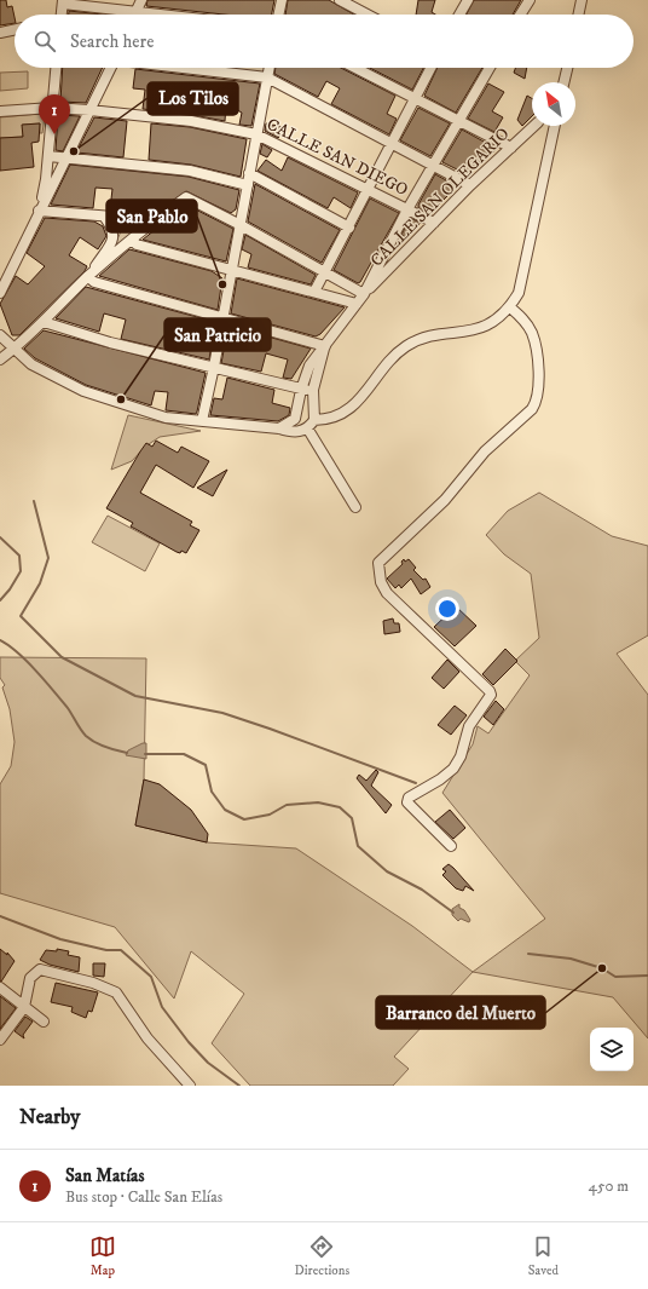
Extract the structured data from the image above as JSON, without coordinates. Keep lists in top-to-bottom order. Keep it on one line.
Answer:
{"streets":{"street":["CALLE SAN DIEGO","CALLE SAN OLEGARIO"]},"crossings":[["CALLE SAN DIEGO","CALLE SAN OLEGARIO"]],"places":["Los Tilos","San Pablo","San Patricio","Barranco del Muerto"],"north":"top left","page":{"search":"Search here","pins":"1","heading":"Nearby","list":[{"mark":"1","name":"San Matías","note":"Bus stop · Calle San Elías","value":"450 m"}],"nav":["Map","Directions","Saved"]}}
